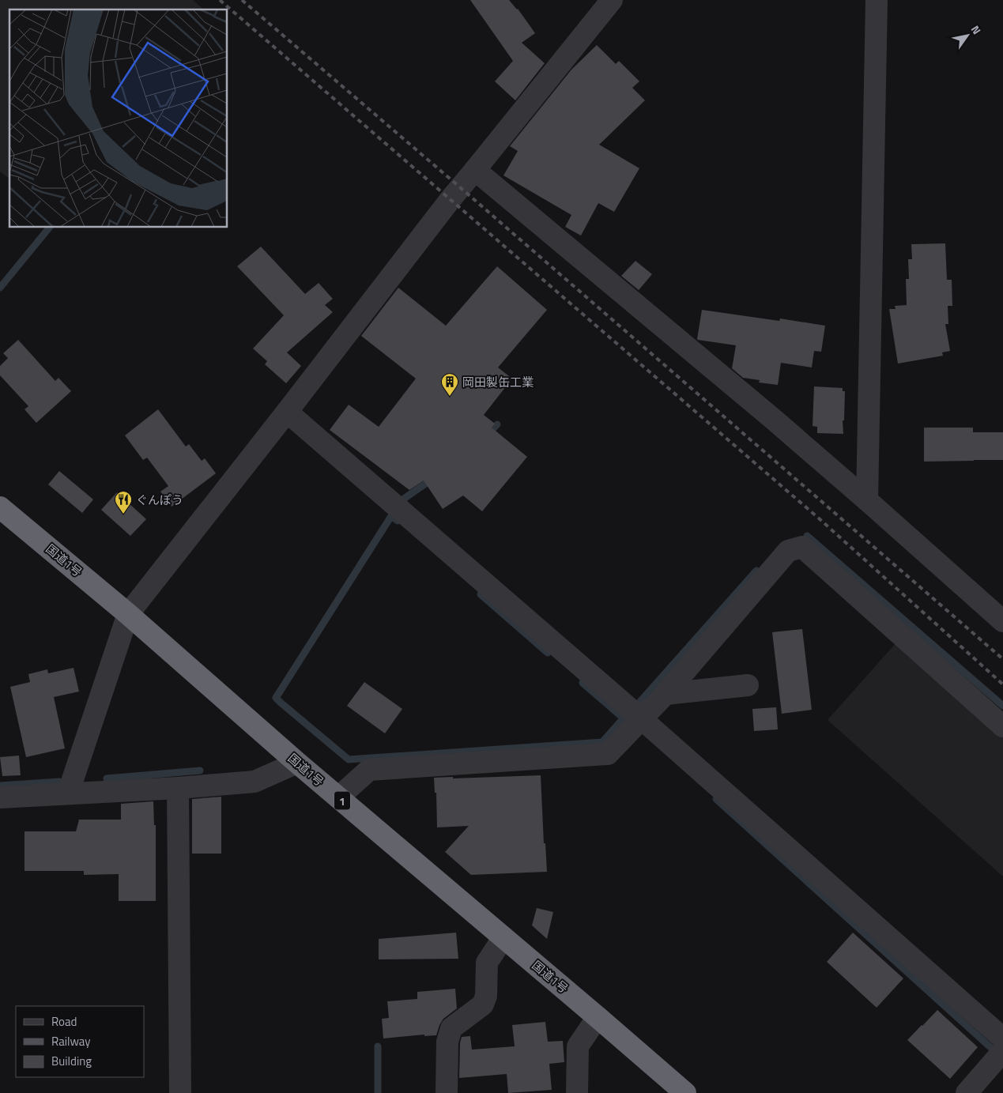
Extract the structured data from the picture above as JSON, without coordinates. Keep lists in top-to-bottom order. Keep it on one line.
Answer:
{"streets":{"highway":["国道1号","1"]},"places":{"building":["岡田製缶工業"],"restaurant":["ぐんぽう"]},"legend":["Road","Railway","Building"],"north":"top right"}
